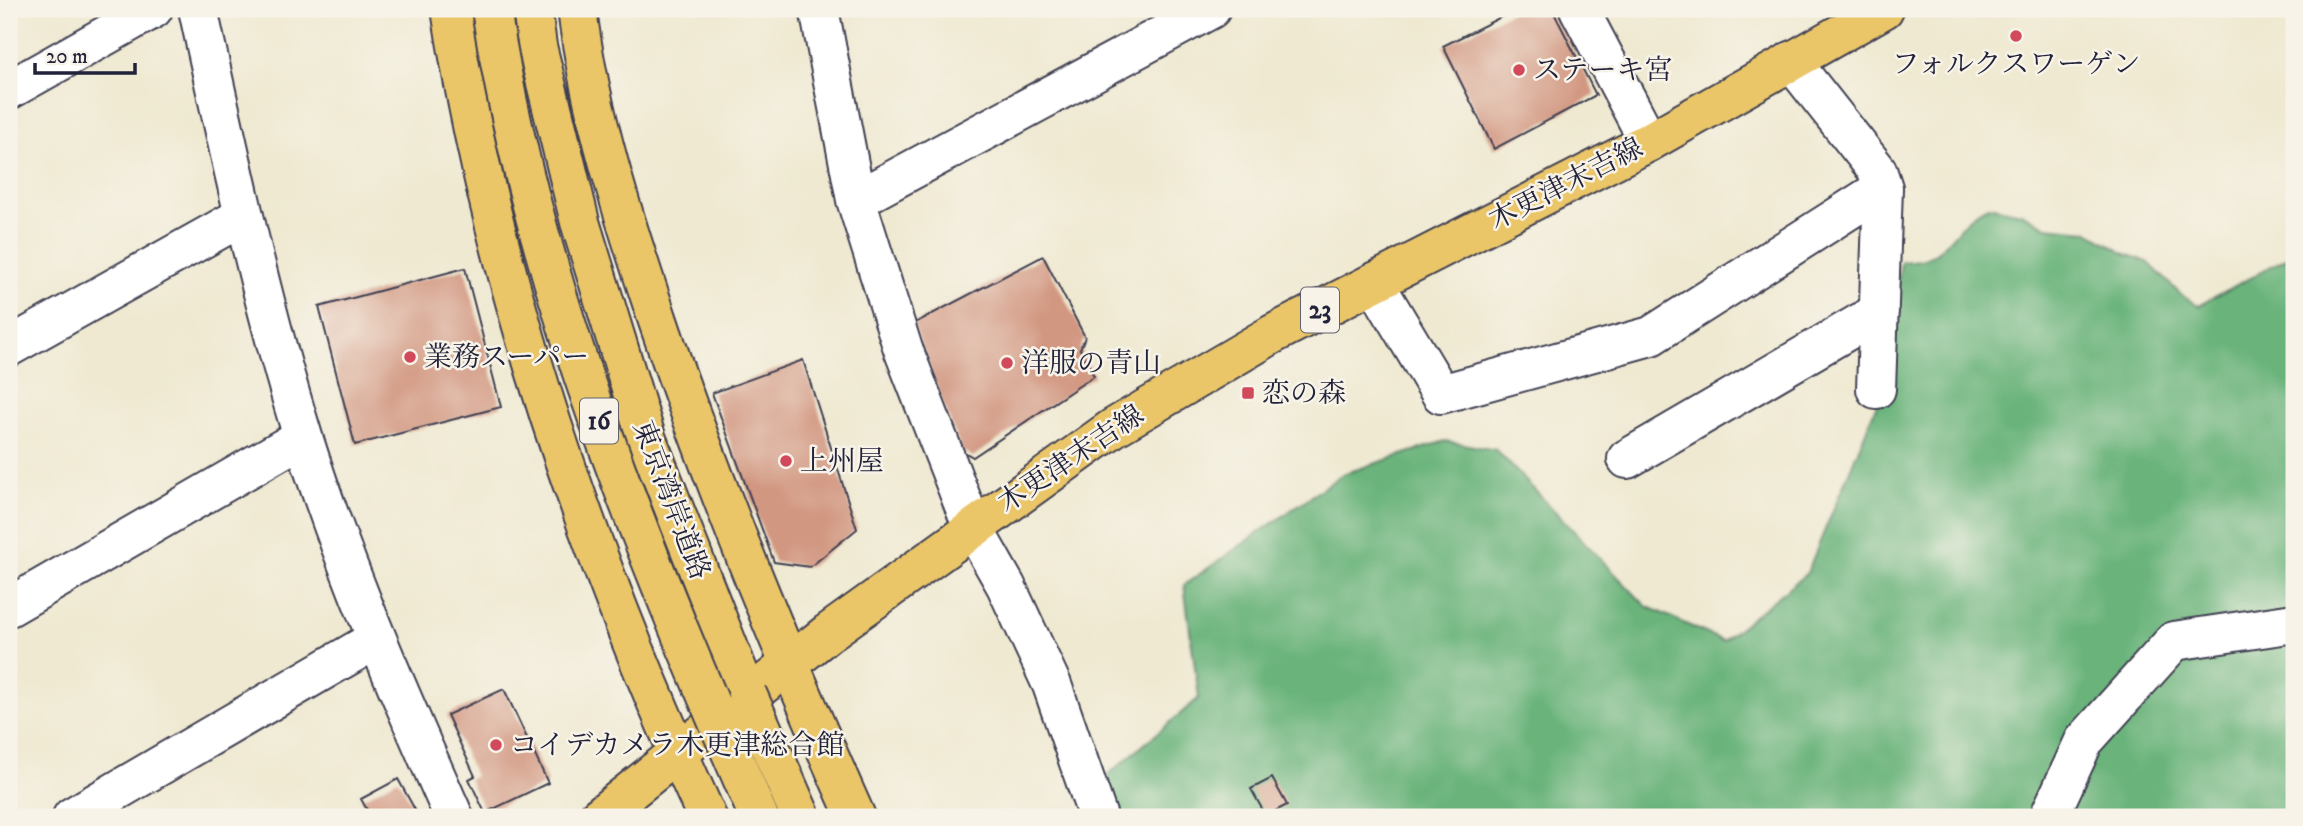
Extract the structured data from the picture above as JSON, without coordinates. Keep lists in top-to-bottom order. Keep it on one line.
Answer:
{"streets":{"main road":["木更津末吉線","23","16","東京湾岸道路"]},"crossings":[["木更津末吉線","16"]],"places":{"other":["フォルクスワーゲン","ステーキ宮","業務スーパー","洋服の青山","上州屋","コイデカメラ木更津総合館"],"transit":["恋の森"]},"scale_bar":"20 m"}
